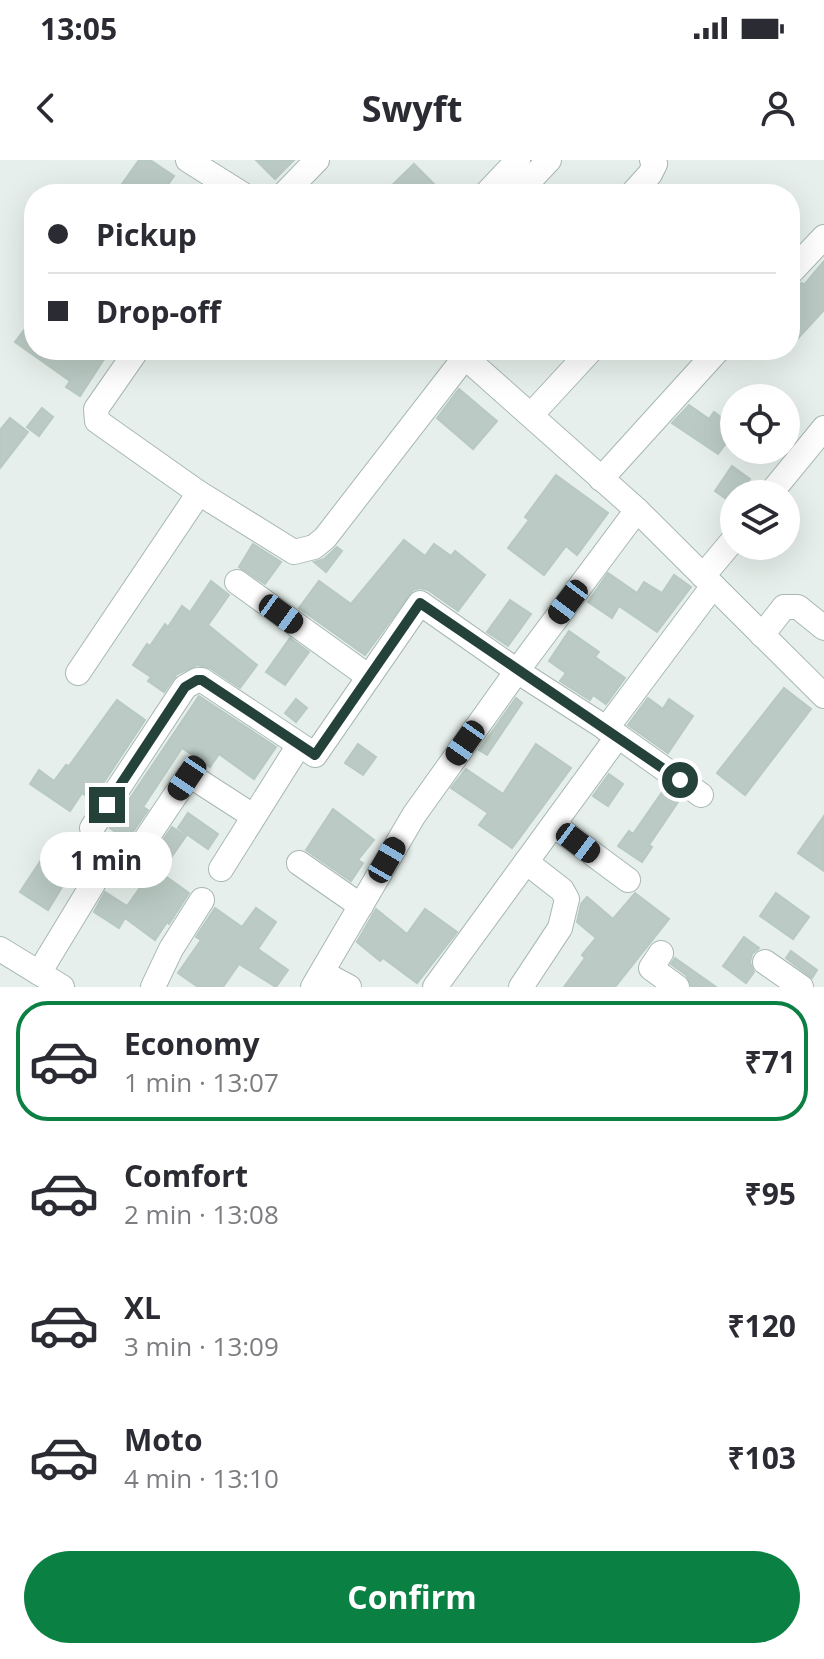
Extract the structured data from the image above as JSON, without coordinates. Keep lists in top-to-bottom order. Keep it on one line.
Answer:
{"page":{"status":"13:05","header":"Swyft","banner":["Pickup","Drop-off"],"bubble":"1 min","list":[{"name":"Economy","note":"1 min · 13:07","value":"₹71"},{"name":"Comfort","note":"2 min · 13:08","value":"₹95"},{"name":"XL","note":"3 min · 13:09","value":"₹120"},{"name":"Moto","note":"4 min · 13:10","value":"₹103"}],"buttons":"Confirm"}}
